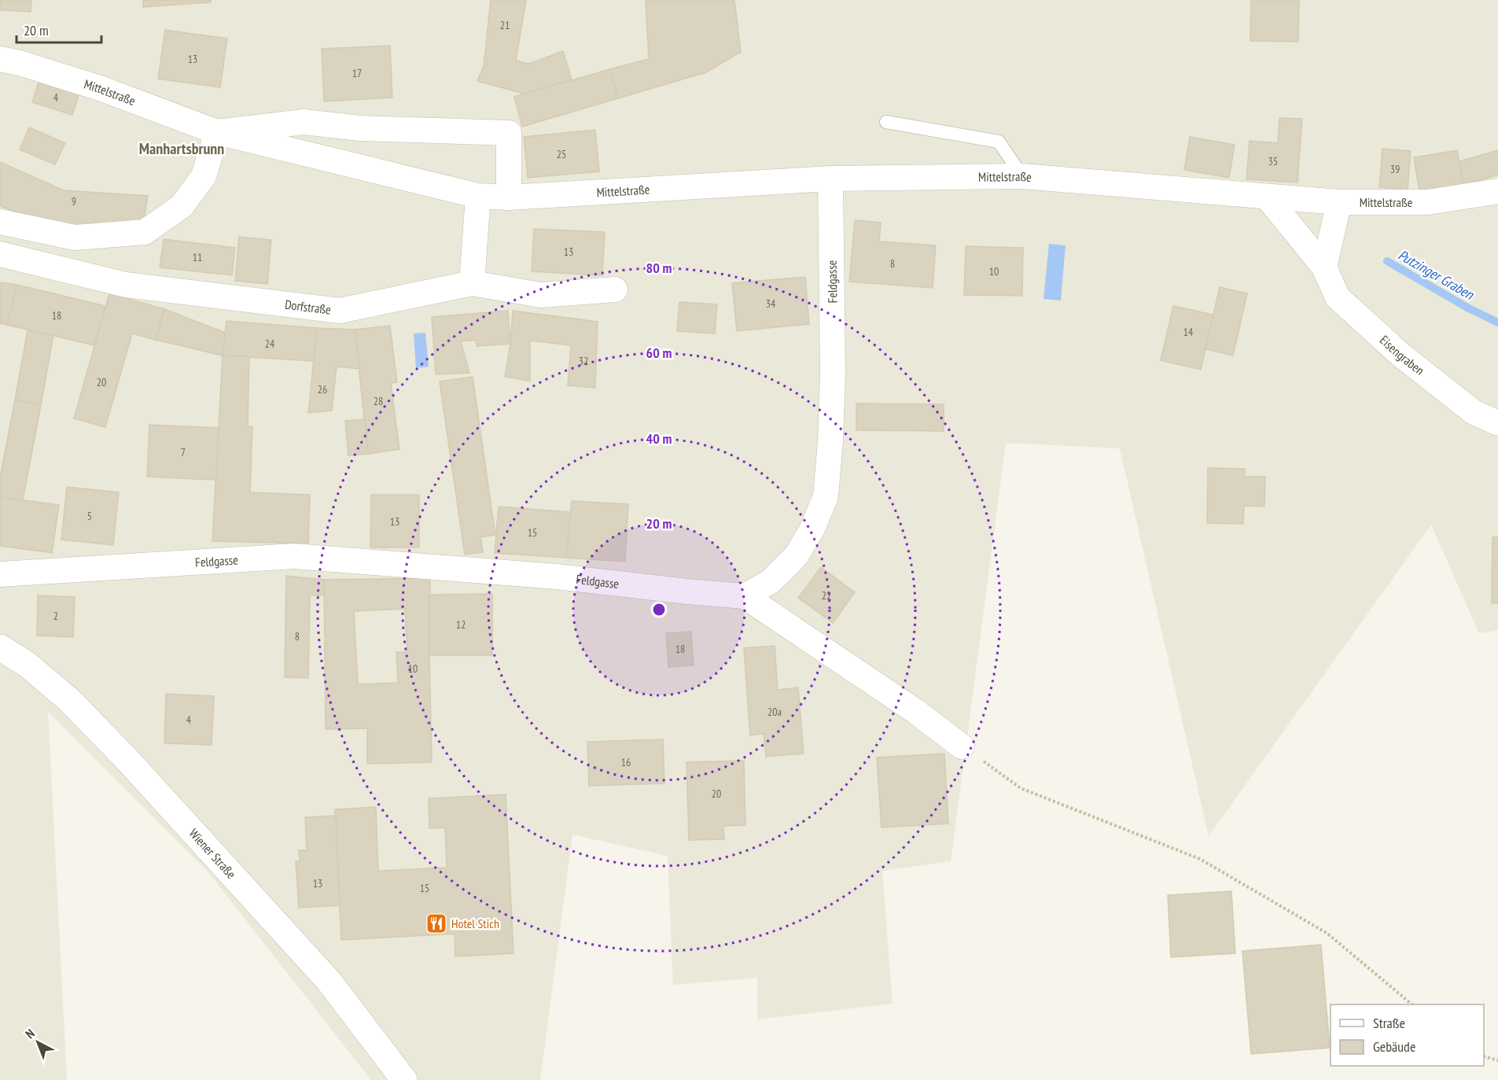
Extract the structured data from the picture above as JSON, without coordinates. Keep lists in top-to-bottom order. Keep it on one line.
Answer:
{"streets":{"street":["Mittelstraße","Feldgasse","Dorfstraße","Eisengraben","Wiener Straße"]},"crossings":[["Mittelstraße","Feldgasse"],["Mittelstraße","Eisengraben"]],"districts":["Manhartsbrunn"],"water":["Putzinger Graben"],"places":{"restaurant":["Hotel Stich"]},"house_numbers":["21","13","17","4","25","35","39","9","13","11","8","10","34","18","14","24","32","20","26","28","7","5","13","15","22","2","12","8","18","10","20a","4","16","20","13","15"],"legend":["Straße","Gebäude"],"scale_bar":"20 m","north":"top left","rings":["80 m","60 m","40 m","20 m"]}
